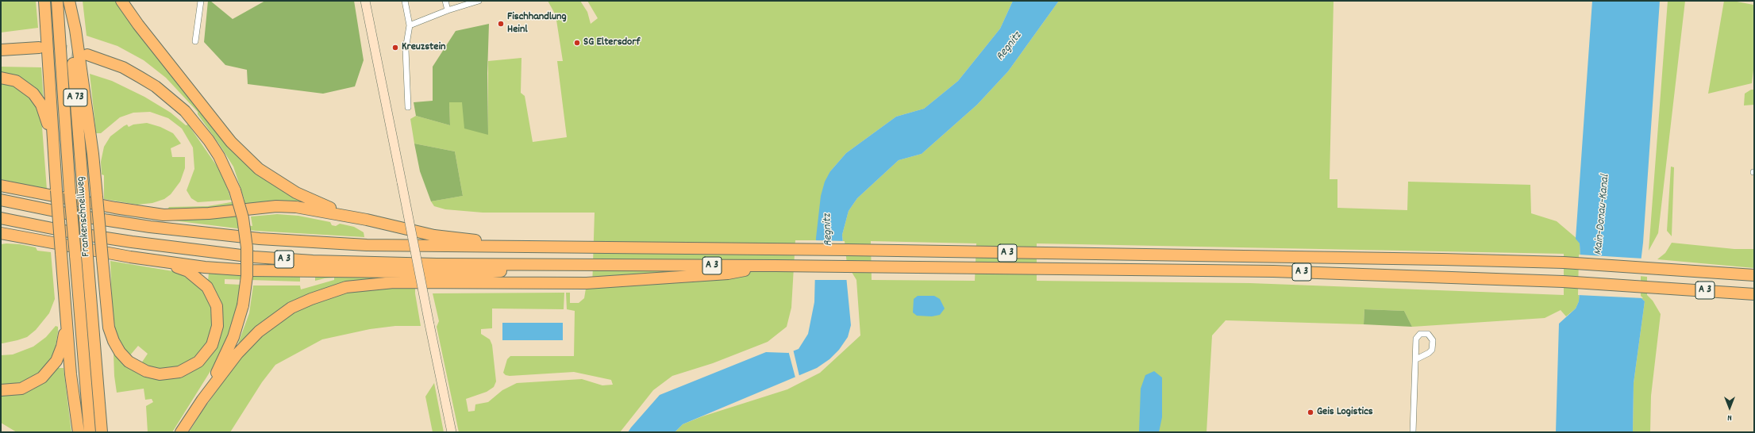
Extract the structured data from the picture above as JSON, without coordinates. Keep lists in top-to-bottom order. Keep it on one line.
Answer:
{"streets":{"highway":["A 73","Frankenschnellweg","A 3"]},"water":["Regnitz","Main-Donau-Kanal"],"places":["Fischhandlung Heinl","SG Eltersdorf","Kreuzstein","Geis Logistics"],"north":"bottom"}
